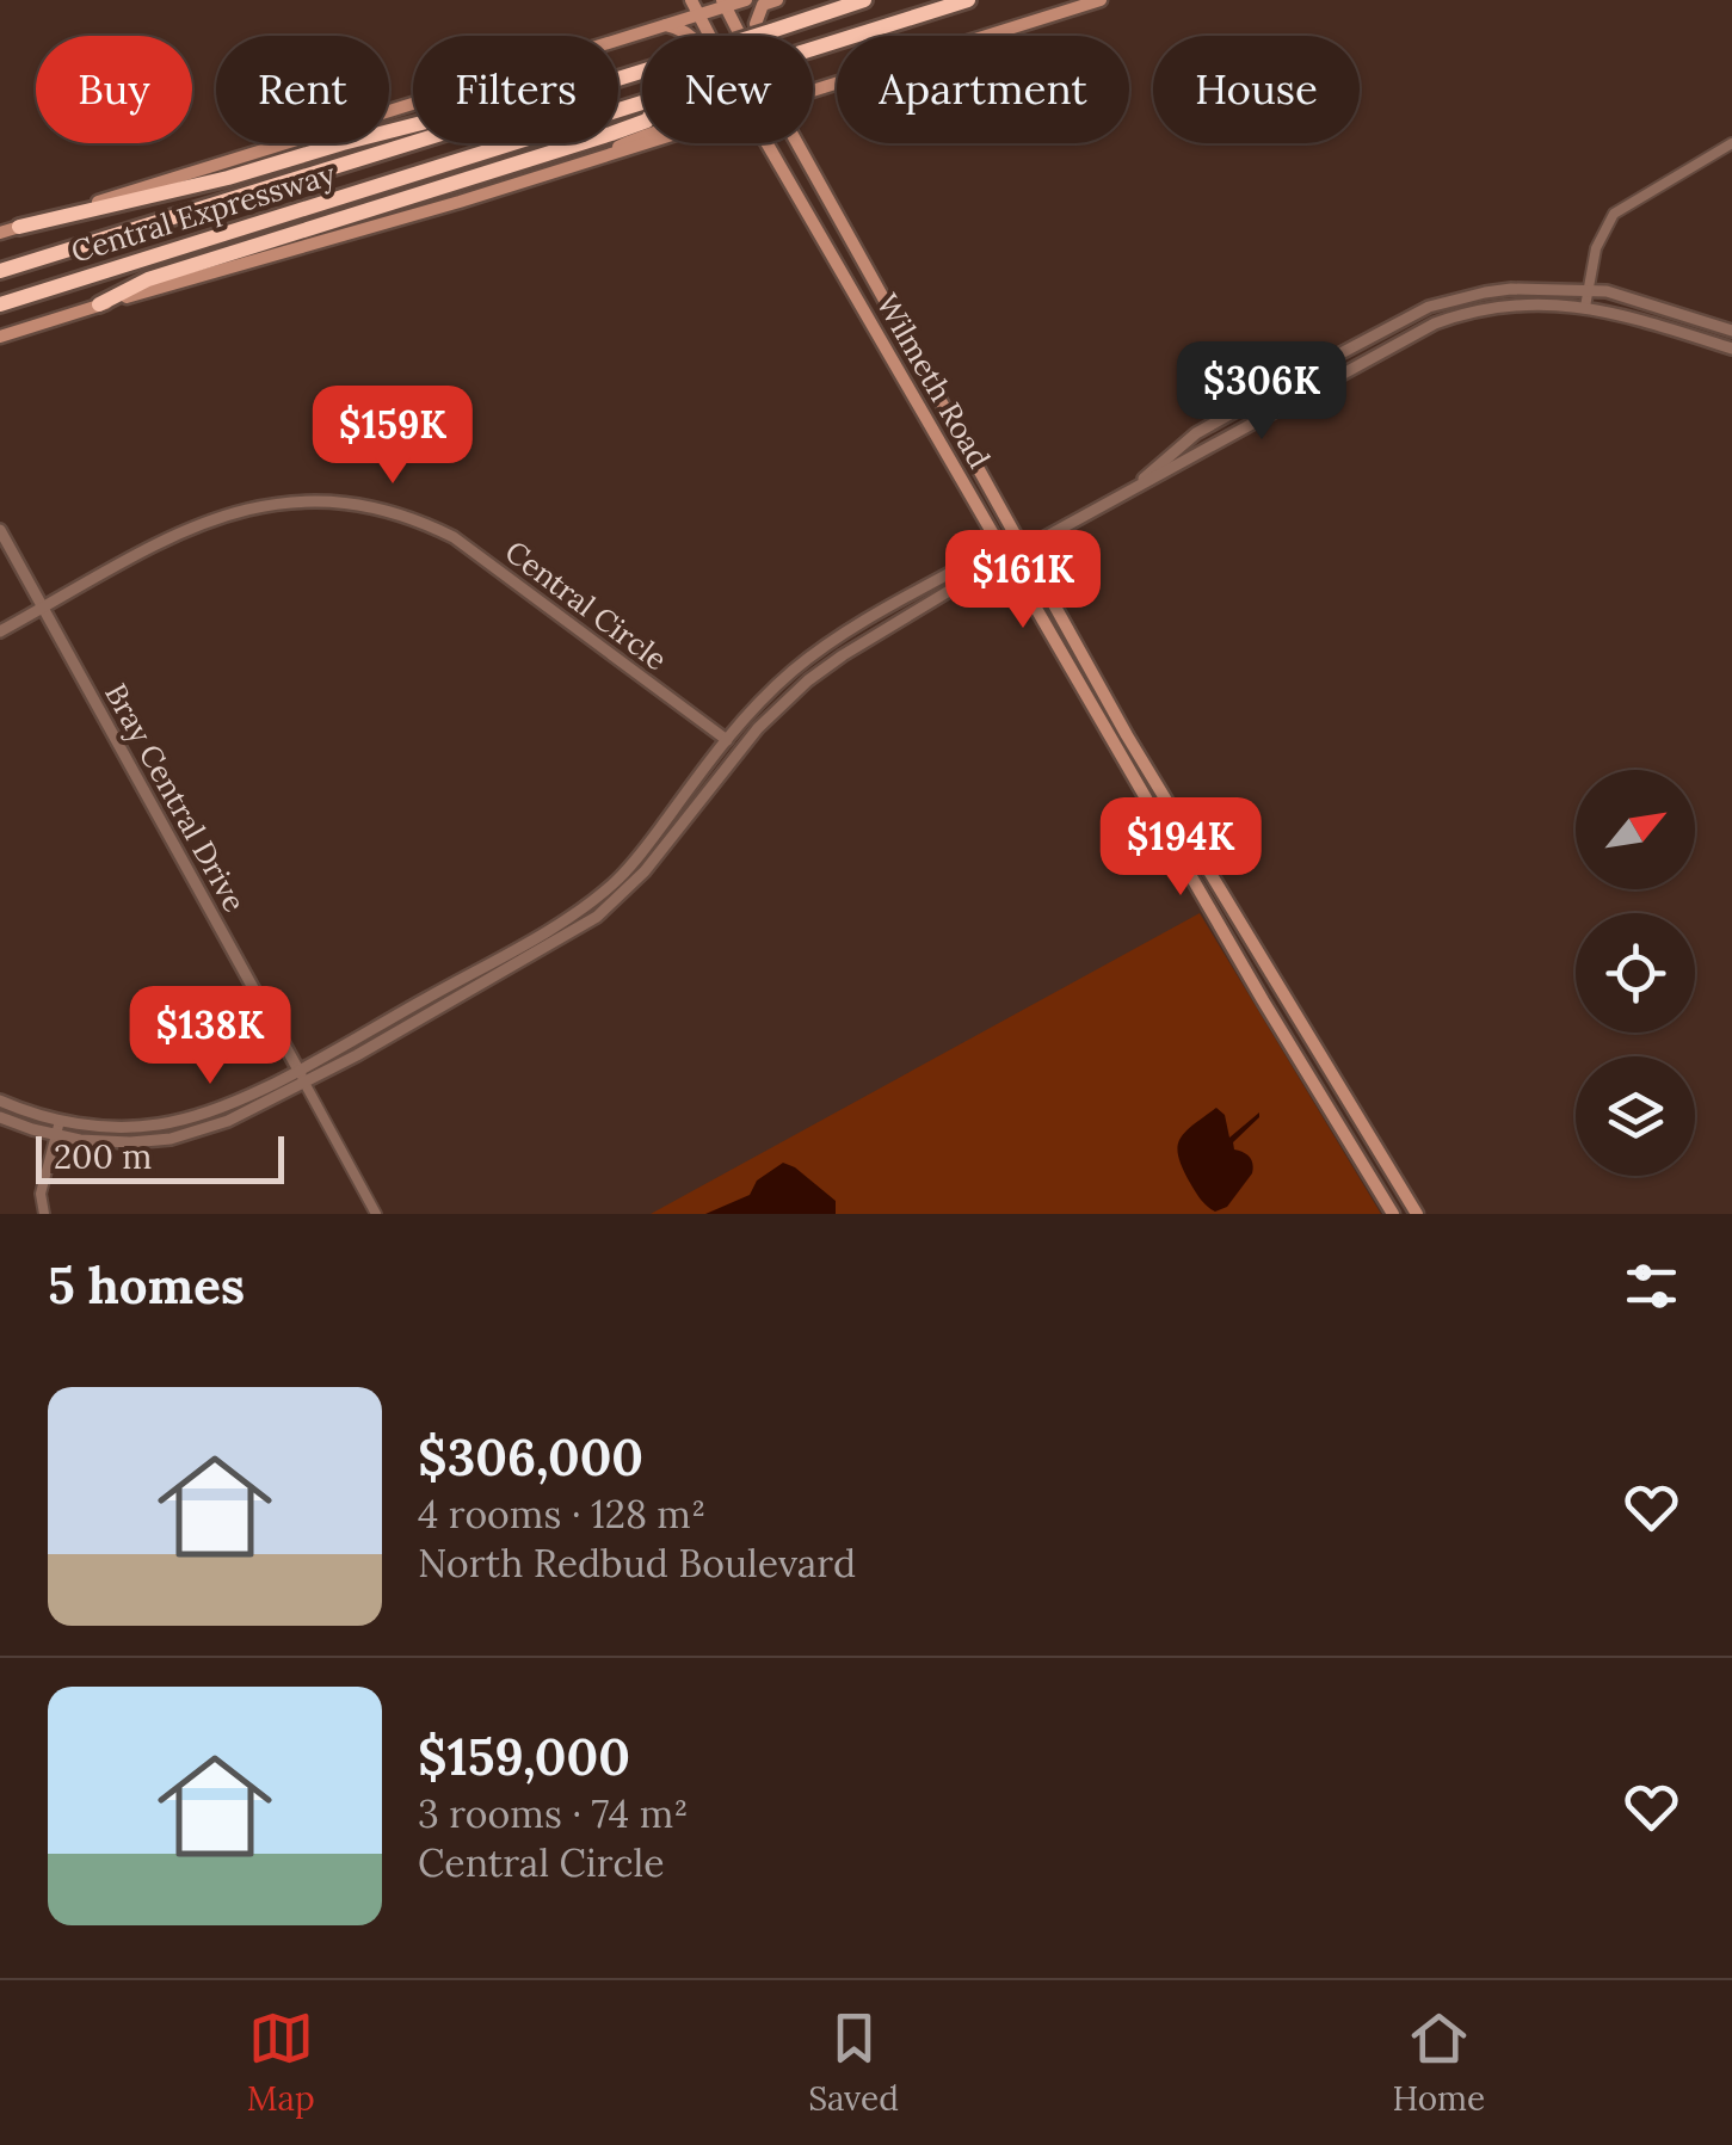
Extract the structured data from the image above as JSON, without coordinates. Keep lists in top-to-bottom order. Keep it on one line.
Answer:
{"streets":{"highway":["Central Expressway"],"main road":["Wilmeth Road"],"street":["Central Circle","Bray Central Drive"]},"crossings":[["Central Circle","Bray Central Drive"]],"scale_bar":"200 m","north":"top right","page":{"chip":["Buy","Rent","Filters","New","Apartment","House"],"price":["$306K","$159K","$161K","$194K","$138K"],"scale":"200 m","heading":"5 homes","list":[{"name":"$306,000","note":"4 rooms · 128 m² · North Redbud Boulevard"},{"name":"$159,000","note":"3 rooms · 74 m² · Central Circle"}],"tabs":["Map","Saved","Home"]}}
